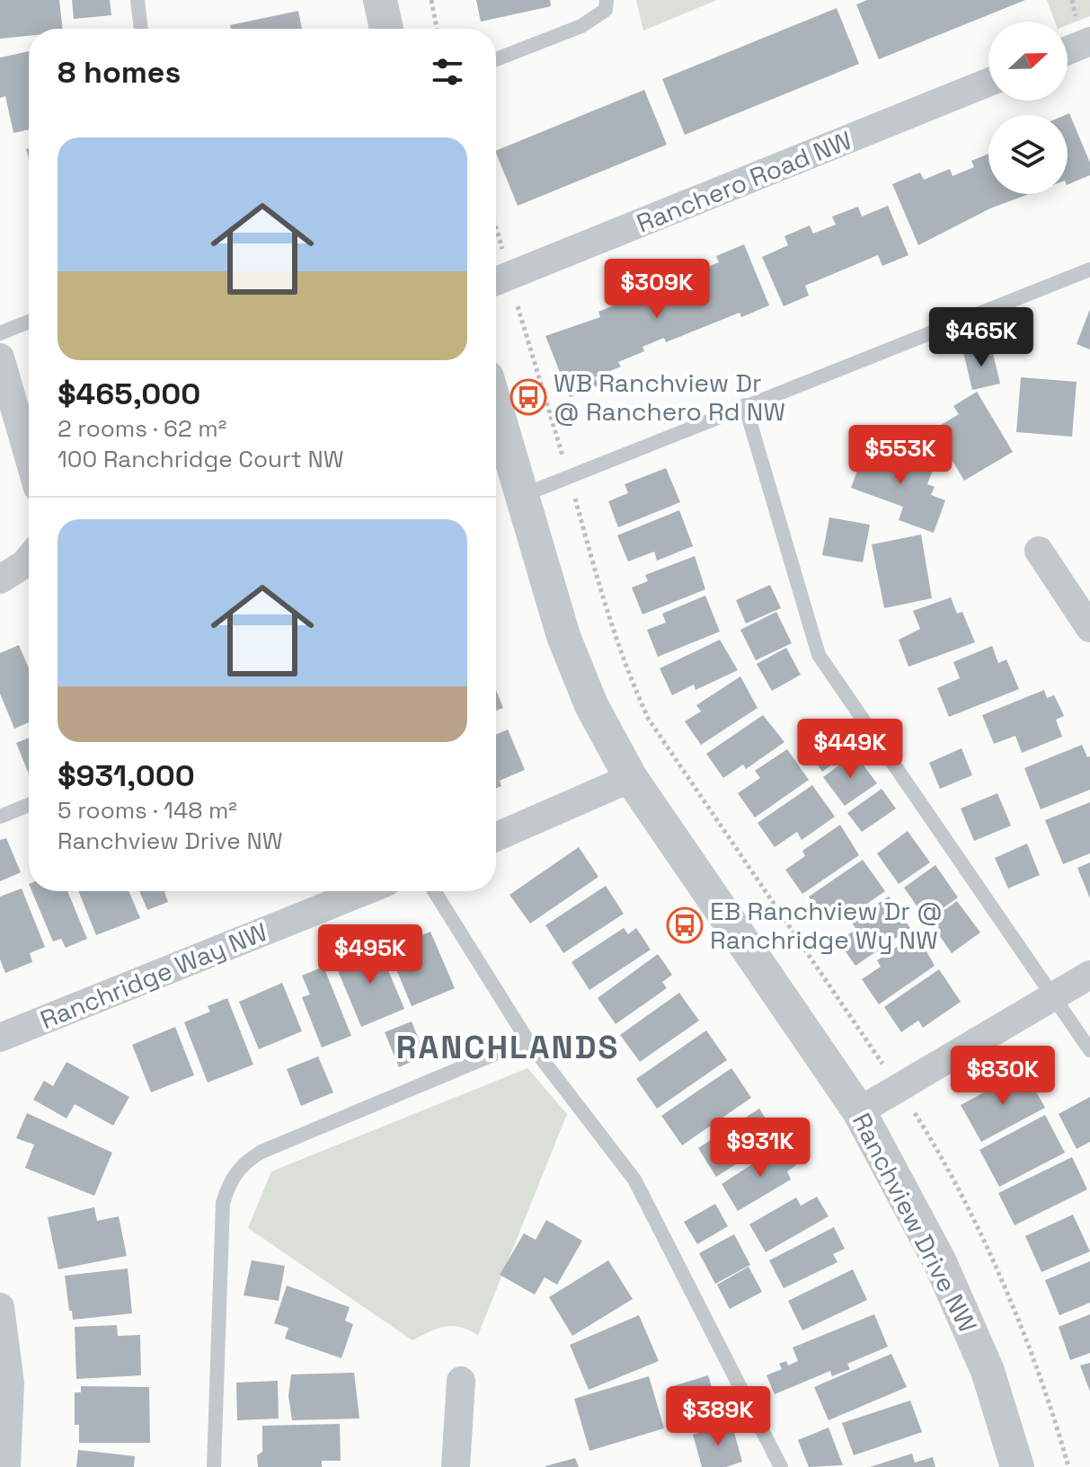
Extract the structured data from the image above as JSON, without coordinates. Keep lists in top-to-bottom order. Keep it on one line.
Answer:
{"streets":{"street":["Ranchero Road NW","Ranchridge Way NW","Ranchview Drive NW"]},"districts":["RANCHLANDS"],"places":{"bus stop":["WB Ranchview Dr @ Ranchero Rd NW","EB Ranchview Dr @ Ranchridge Wy NW"]},"north":"right","page":{"heading":"8 homes","list":[{"name":"$465,000","note":"2 rooms · 62 m² · 100 Ranchridge Court NW"},{"name":"$931,000","note":"5 rooms · 148 m² · Ranchview Drive NW"}],"price":["$309K","$465K","$553K","$449K","$495K","$830K","$931K","$389K"]}}
